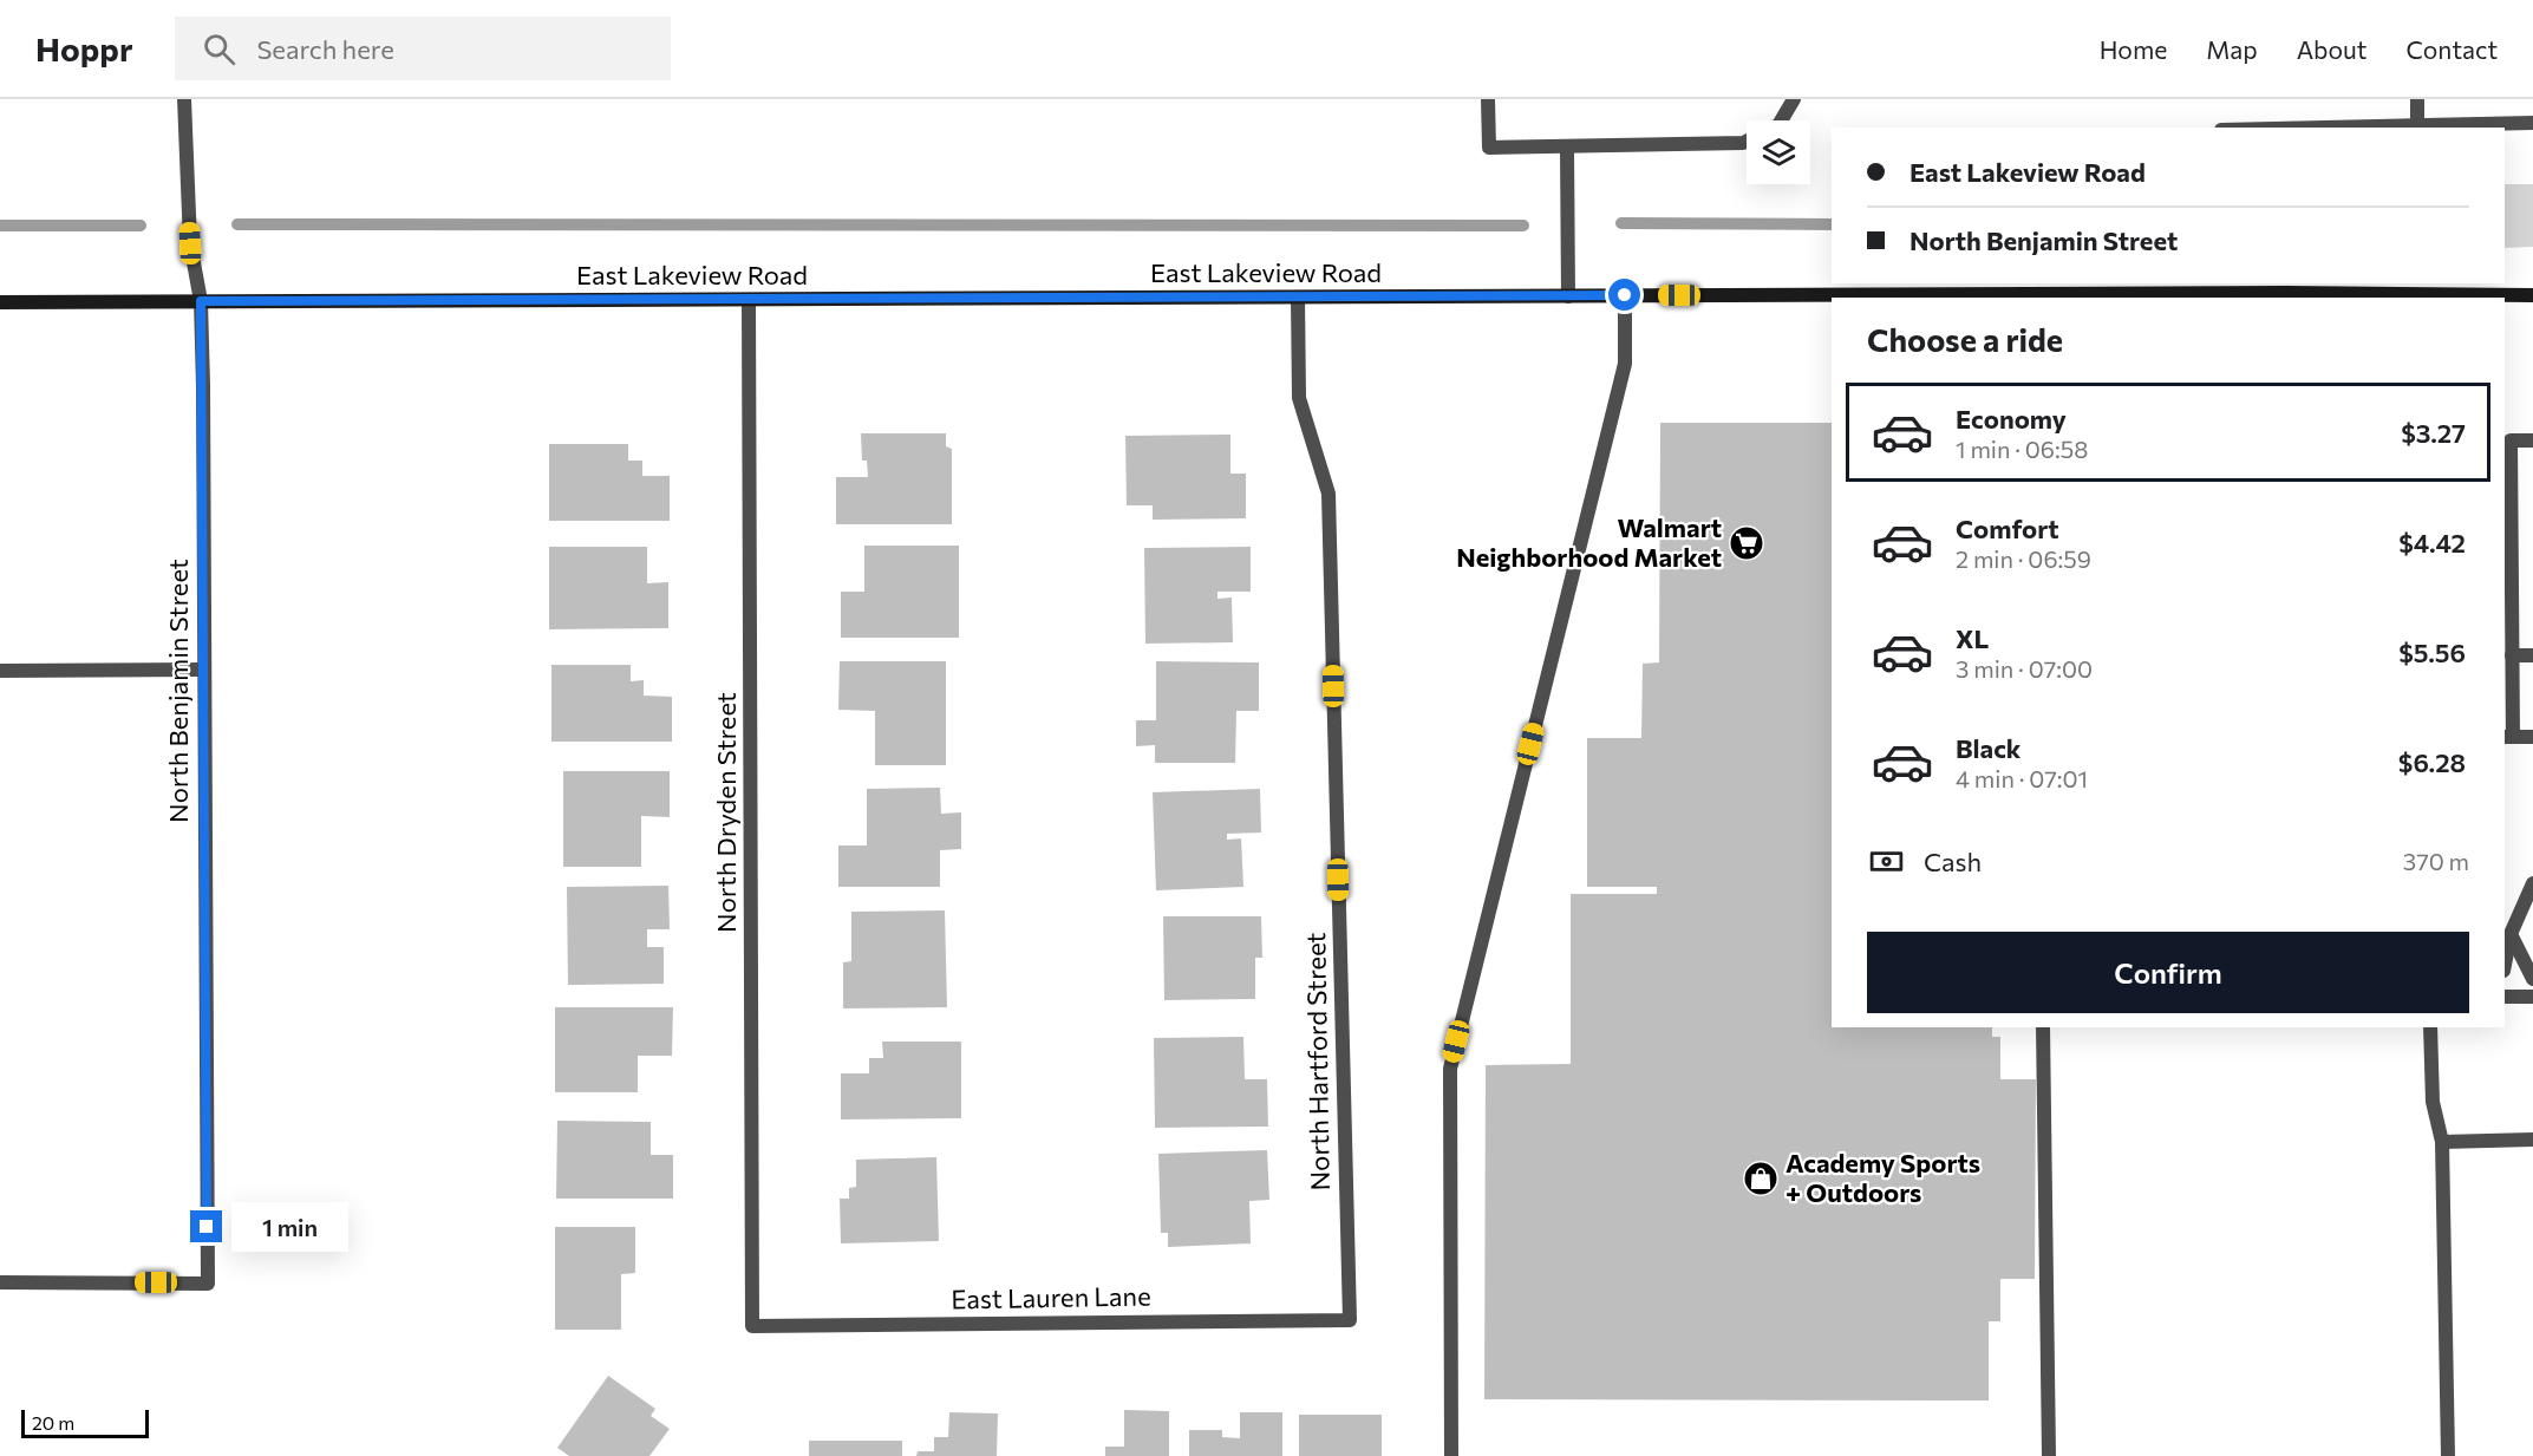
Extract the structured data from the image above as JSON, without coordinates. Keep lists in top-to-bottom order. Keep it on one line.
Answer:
{"streets":{"street":["East Lakeview Road","North Benjamin Street","North Dryden Street","North Hartford Street","East Lauren Lane"]},"crossings":[["East Lakeview Road","North Benjamin Street"],["East Lakeview Road","North Dryden Street"],["East Lakeview Road","North Hartford Street"],["North Dryden Street","East Lauren Lane"],["North Hartford Street","East Lauren Lane"]],"places":{"supermarket":["Walmart Neighborhood Market"],"shop":["Academy Sports + Outdoors"]},"scale_bar":"20 m","page":{"header":"Hoppr","search":"Search here","nav":["Home","Map","About","Contact"],"banner":["East Lakeview Road","North Benjamin Street"],"heading":"Choose a ride","list":[{"name":"Economy","note":"1 min · 06:58","value":"$3.27"},{"name":"Comfort","note":"2 min · 06:59","value":"$4.42"},{"name":"XL","note":"3 min · 07:00","value":"$5.56"},{"name":"Black","note":"4 min · 07:01","value":"$6.28"}],"pay":["Cash","370 m"],"buttons":"Confirm","bubble":"1 min","scale":"20 m"}}
